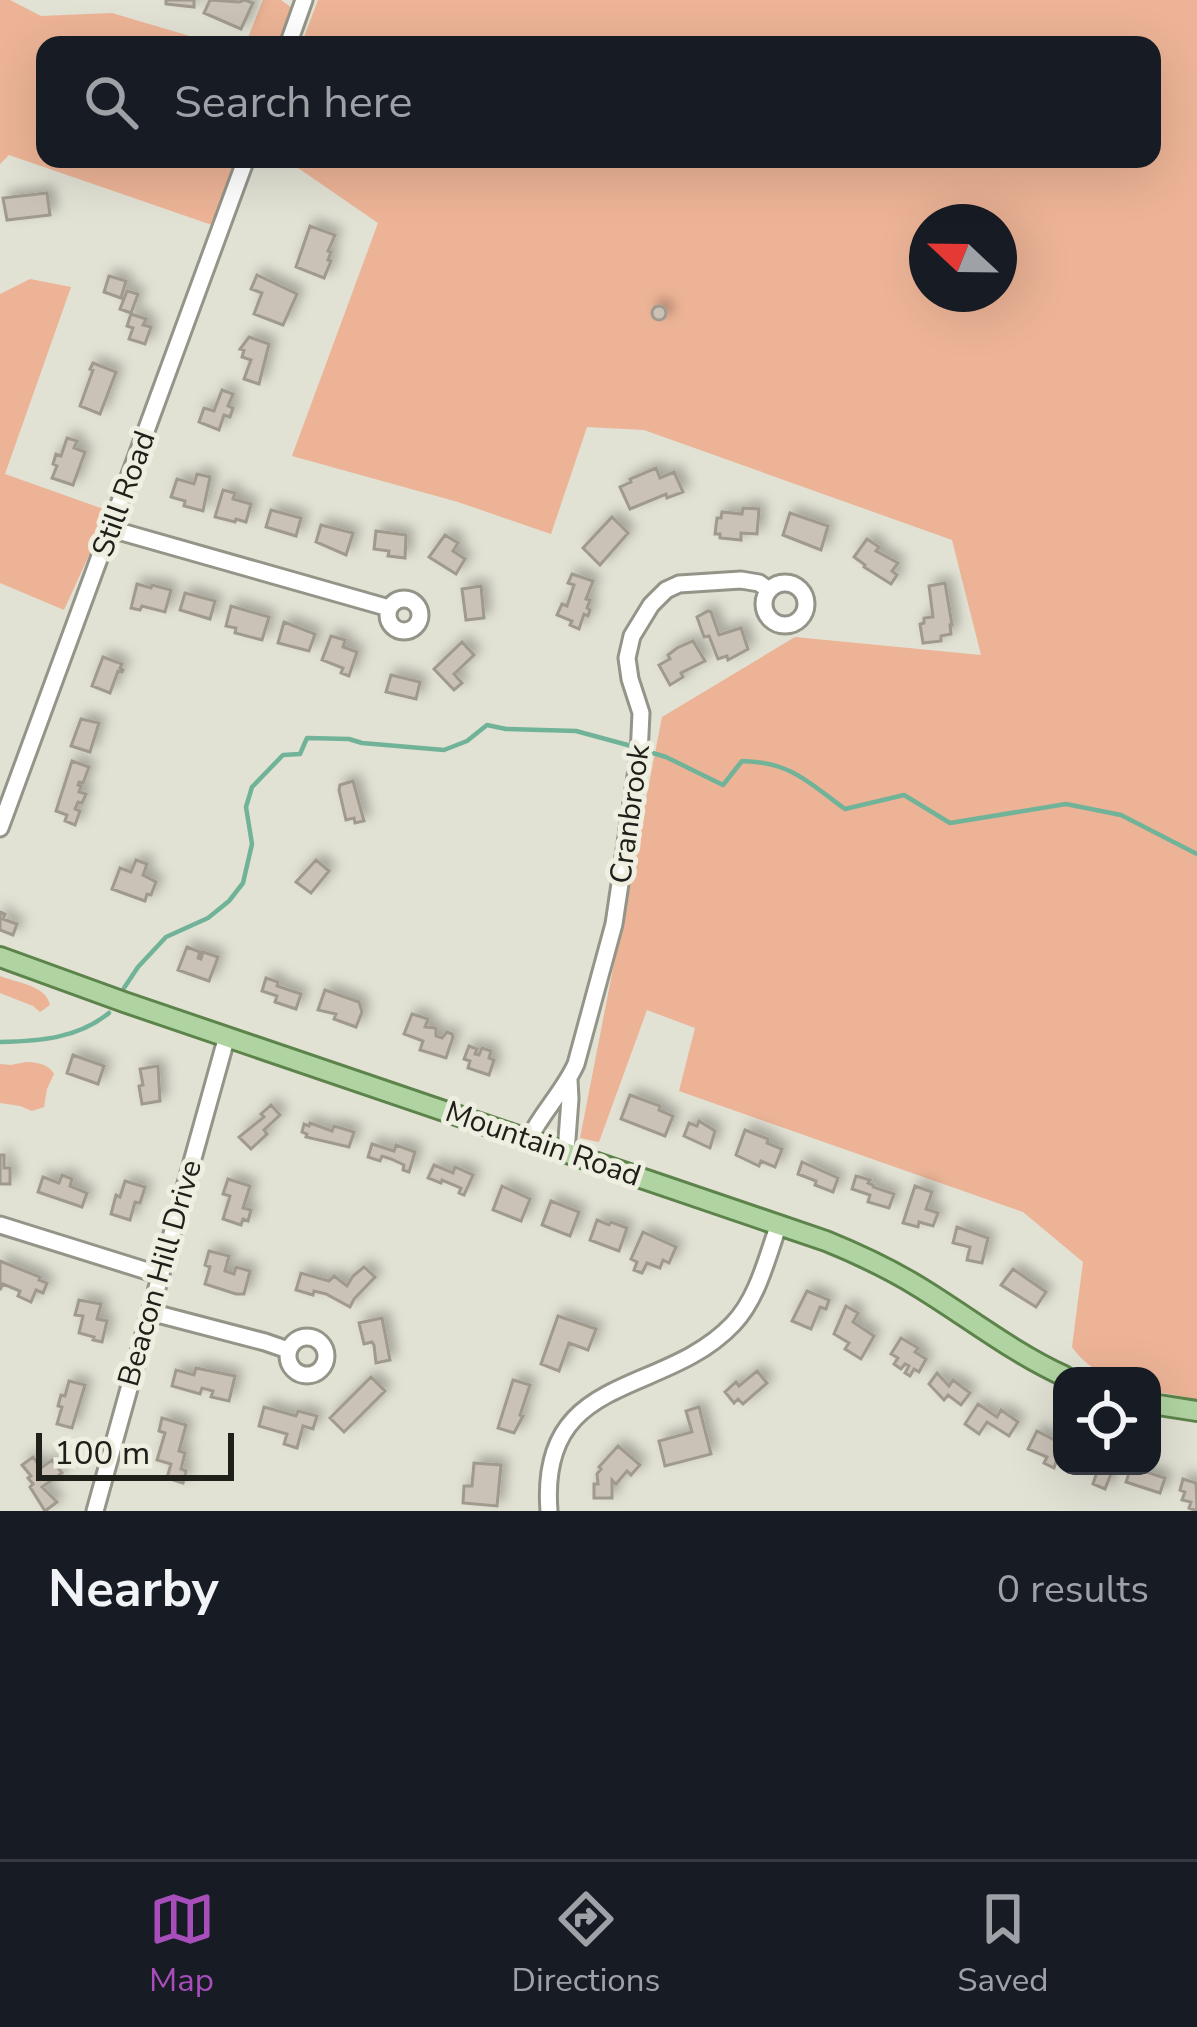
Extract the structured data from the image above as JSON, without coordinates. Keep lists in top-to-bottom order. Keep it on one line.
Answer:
{"streets":{"main road":["Mountain Road"],"street":["Still Road","Cranbrook","Beacon Hill Drive"]},"crossings":[["Cranbrook","Mountain Road"],["Mountain Road","Beacon Hill Drive"]],"scale_bar":"100 m","north":"left","page":{"search":"Search here","scale":"100 m","heading":["Nearby","0 results"],"nav":["Map","Directions","Saved"]}}
